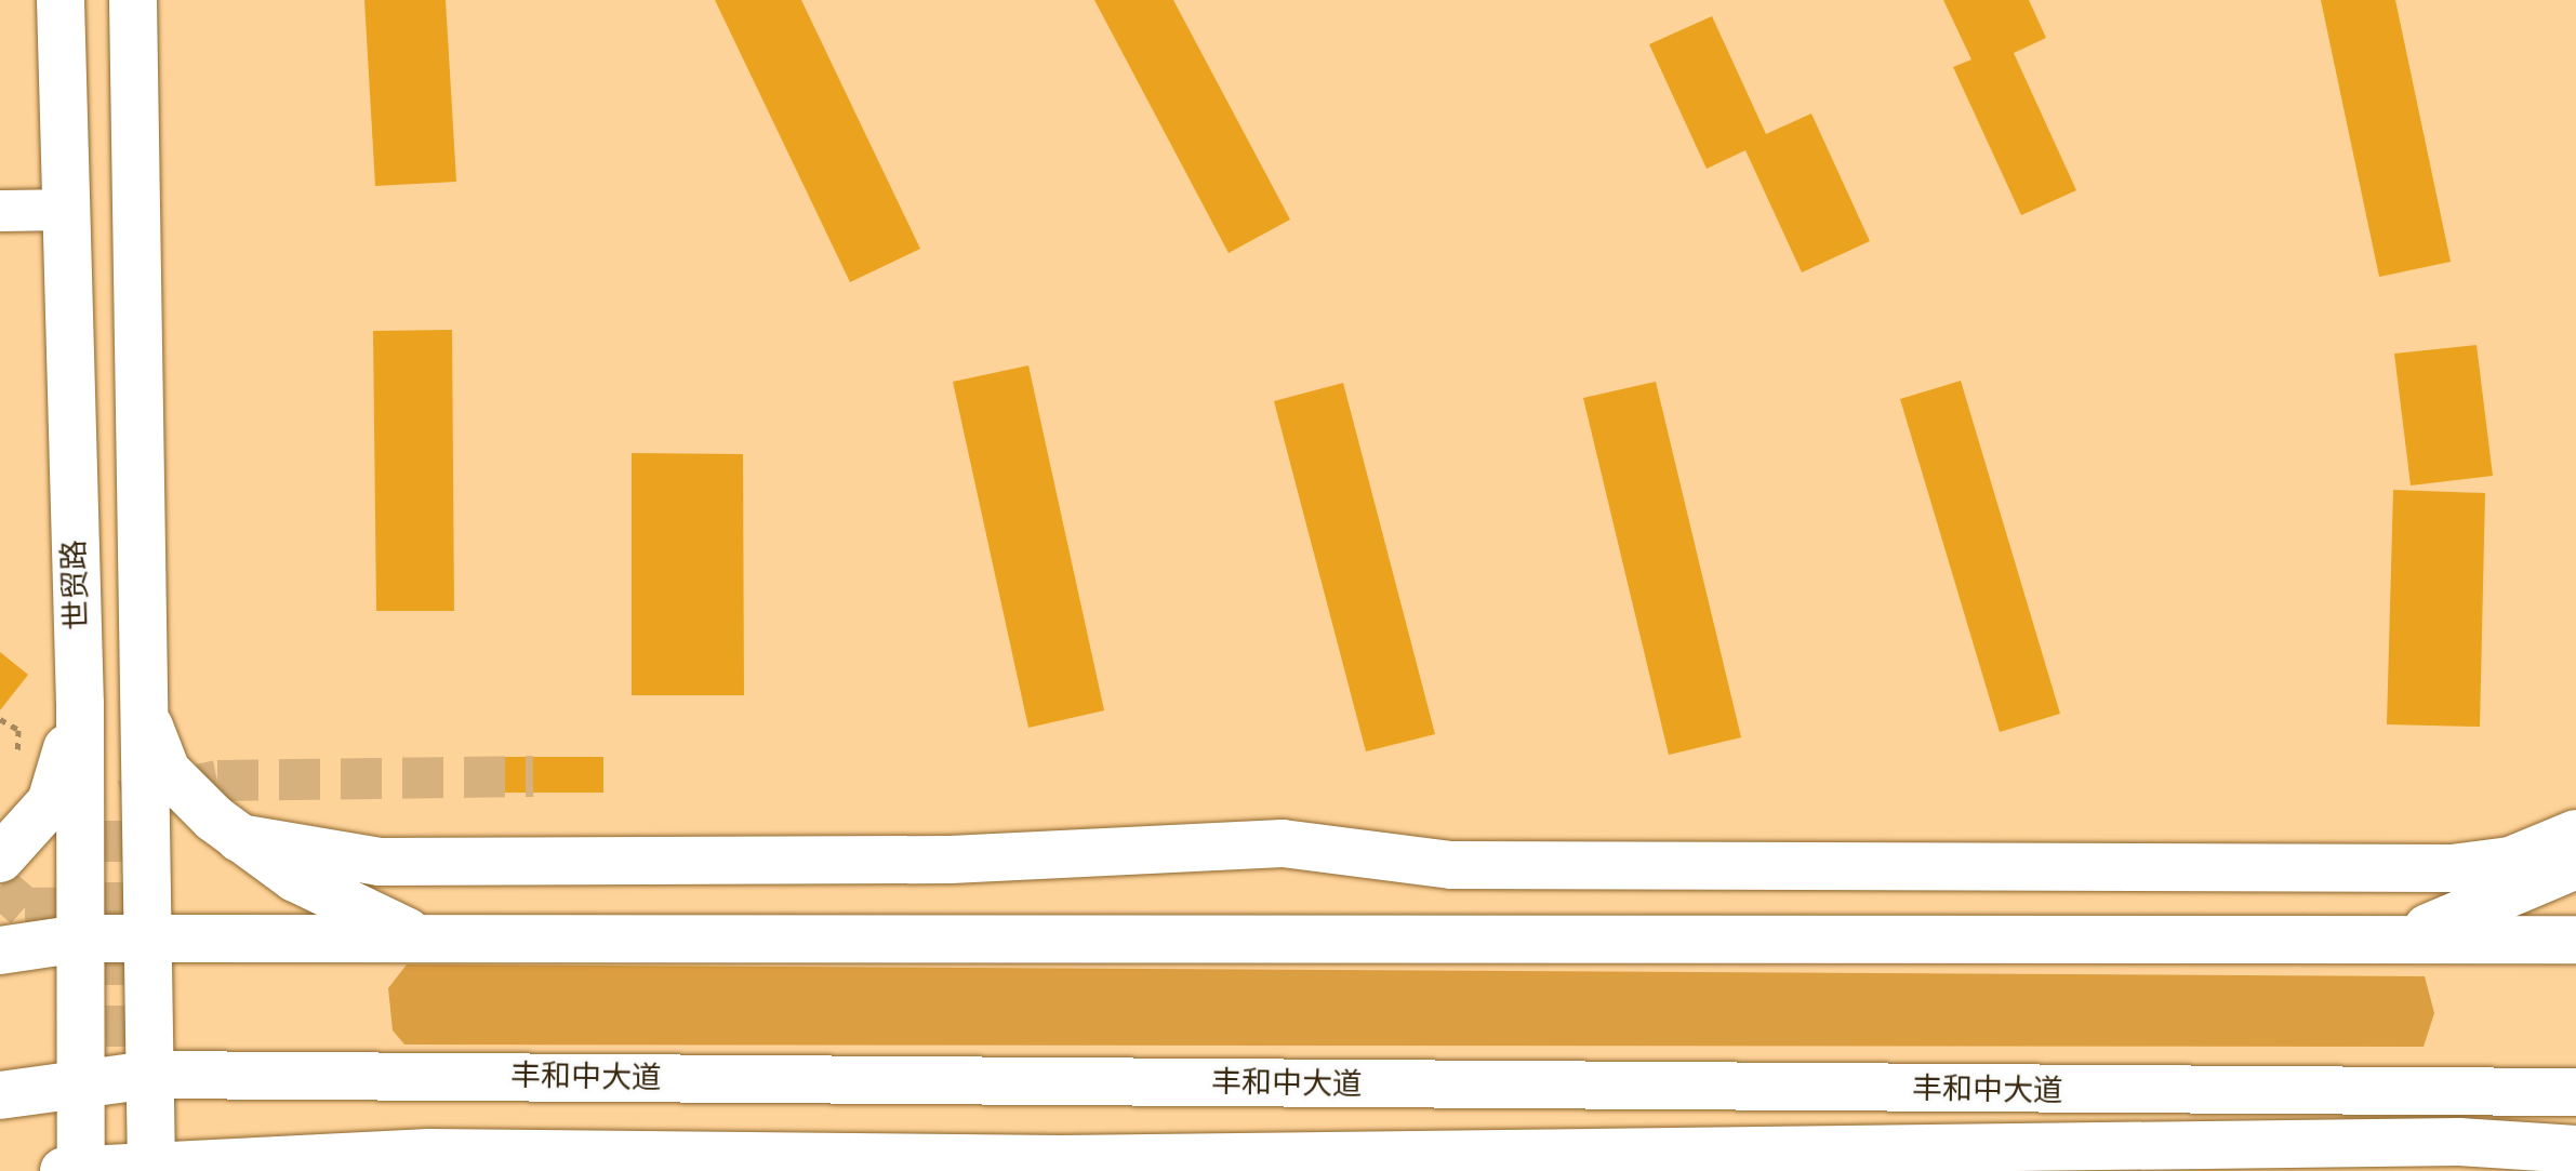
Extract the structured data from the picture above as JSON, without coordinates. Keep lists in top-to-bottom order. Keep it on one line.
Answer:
{"streets":{"main road":["世贸路","丰和中大道"]},"crossings":[["世贸路","丰和中大道"]]}
